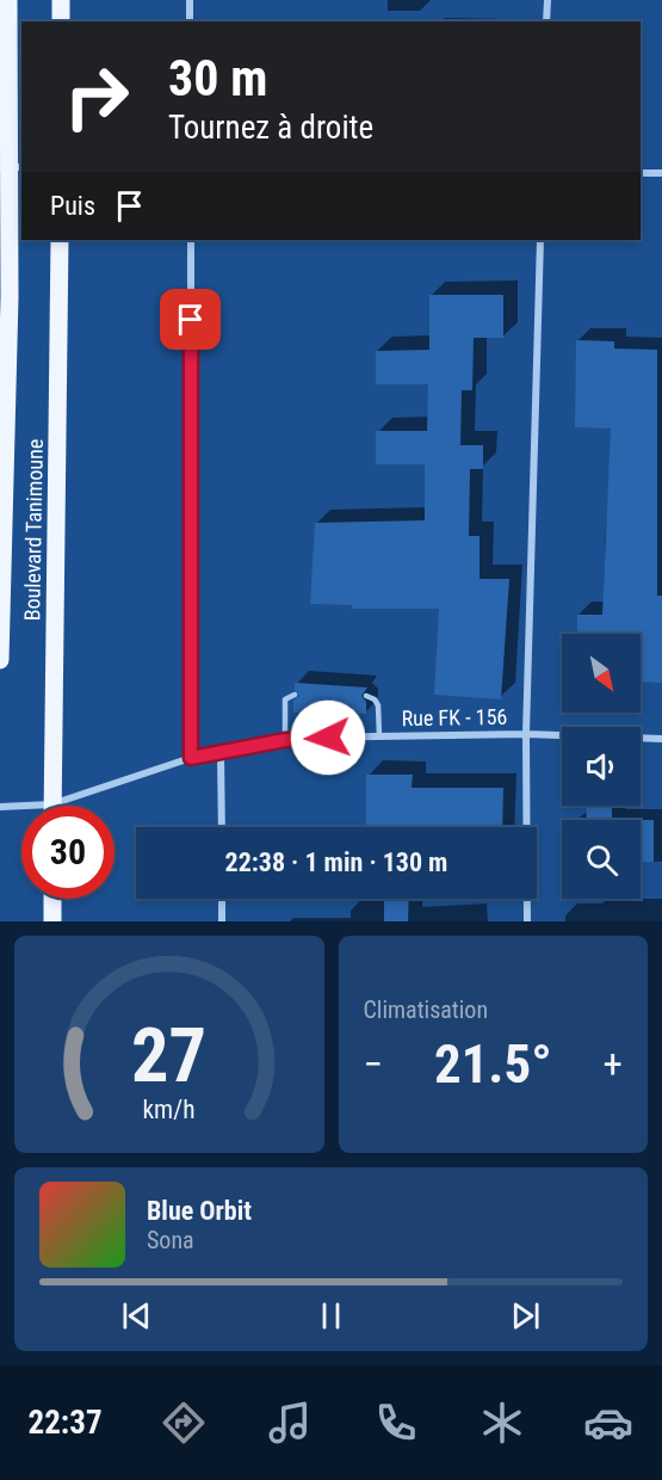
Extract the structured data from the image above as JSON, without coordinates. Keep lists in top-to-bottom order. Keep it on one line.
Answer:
{"streets":{"main road":["Boulevard Tanimoune"],"street":["Rue FK - 156"]},"north":"bottom right","page":{"turn":["30 m","Tournez à droite"],"then":"Puis","limit":"30","trip":"22:38 · 1 min · 130 m","tile":"Climatisation","heat":["−","21.5°","+"],"song":["Blue Orbit","Sona"],"tabs":"22:37","gauge":["27","km/h"]}}
